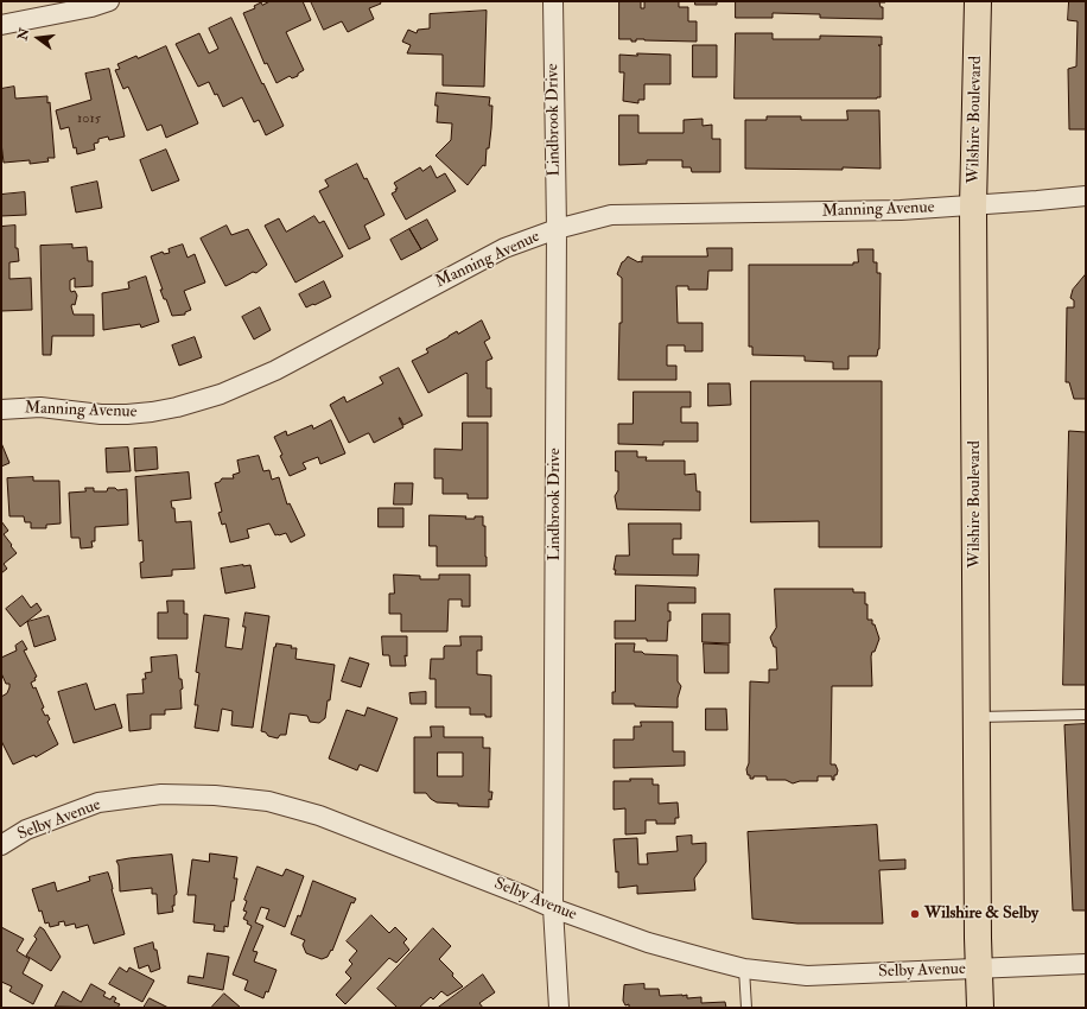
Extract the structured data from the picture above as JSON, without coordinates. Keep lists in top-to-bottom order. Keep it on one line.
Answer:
{"streets":{"main road":["Wilshire Boulevard"],"street":["Lindbrook Drive","Manning Avenue","Selby Avenue"]},"crossings":[["Lindbrook Drive","Manning Avenue"],["Lindbrook Drive","Selby Avenue"],["Wilshire Boulevard","Manning Avenue"],["Wilshire Boulevard","Selby Avenue"]],"places":["Wilshire & Selby"],"house_numbers":["1015"],"north":"left"}
